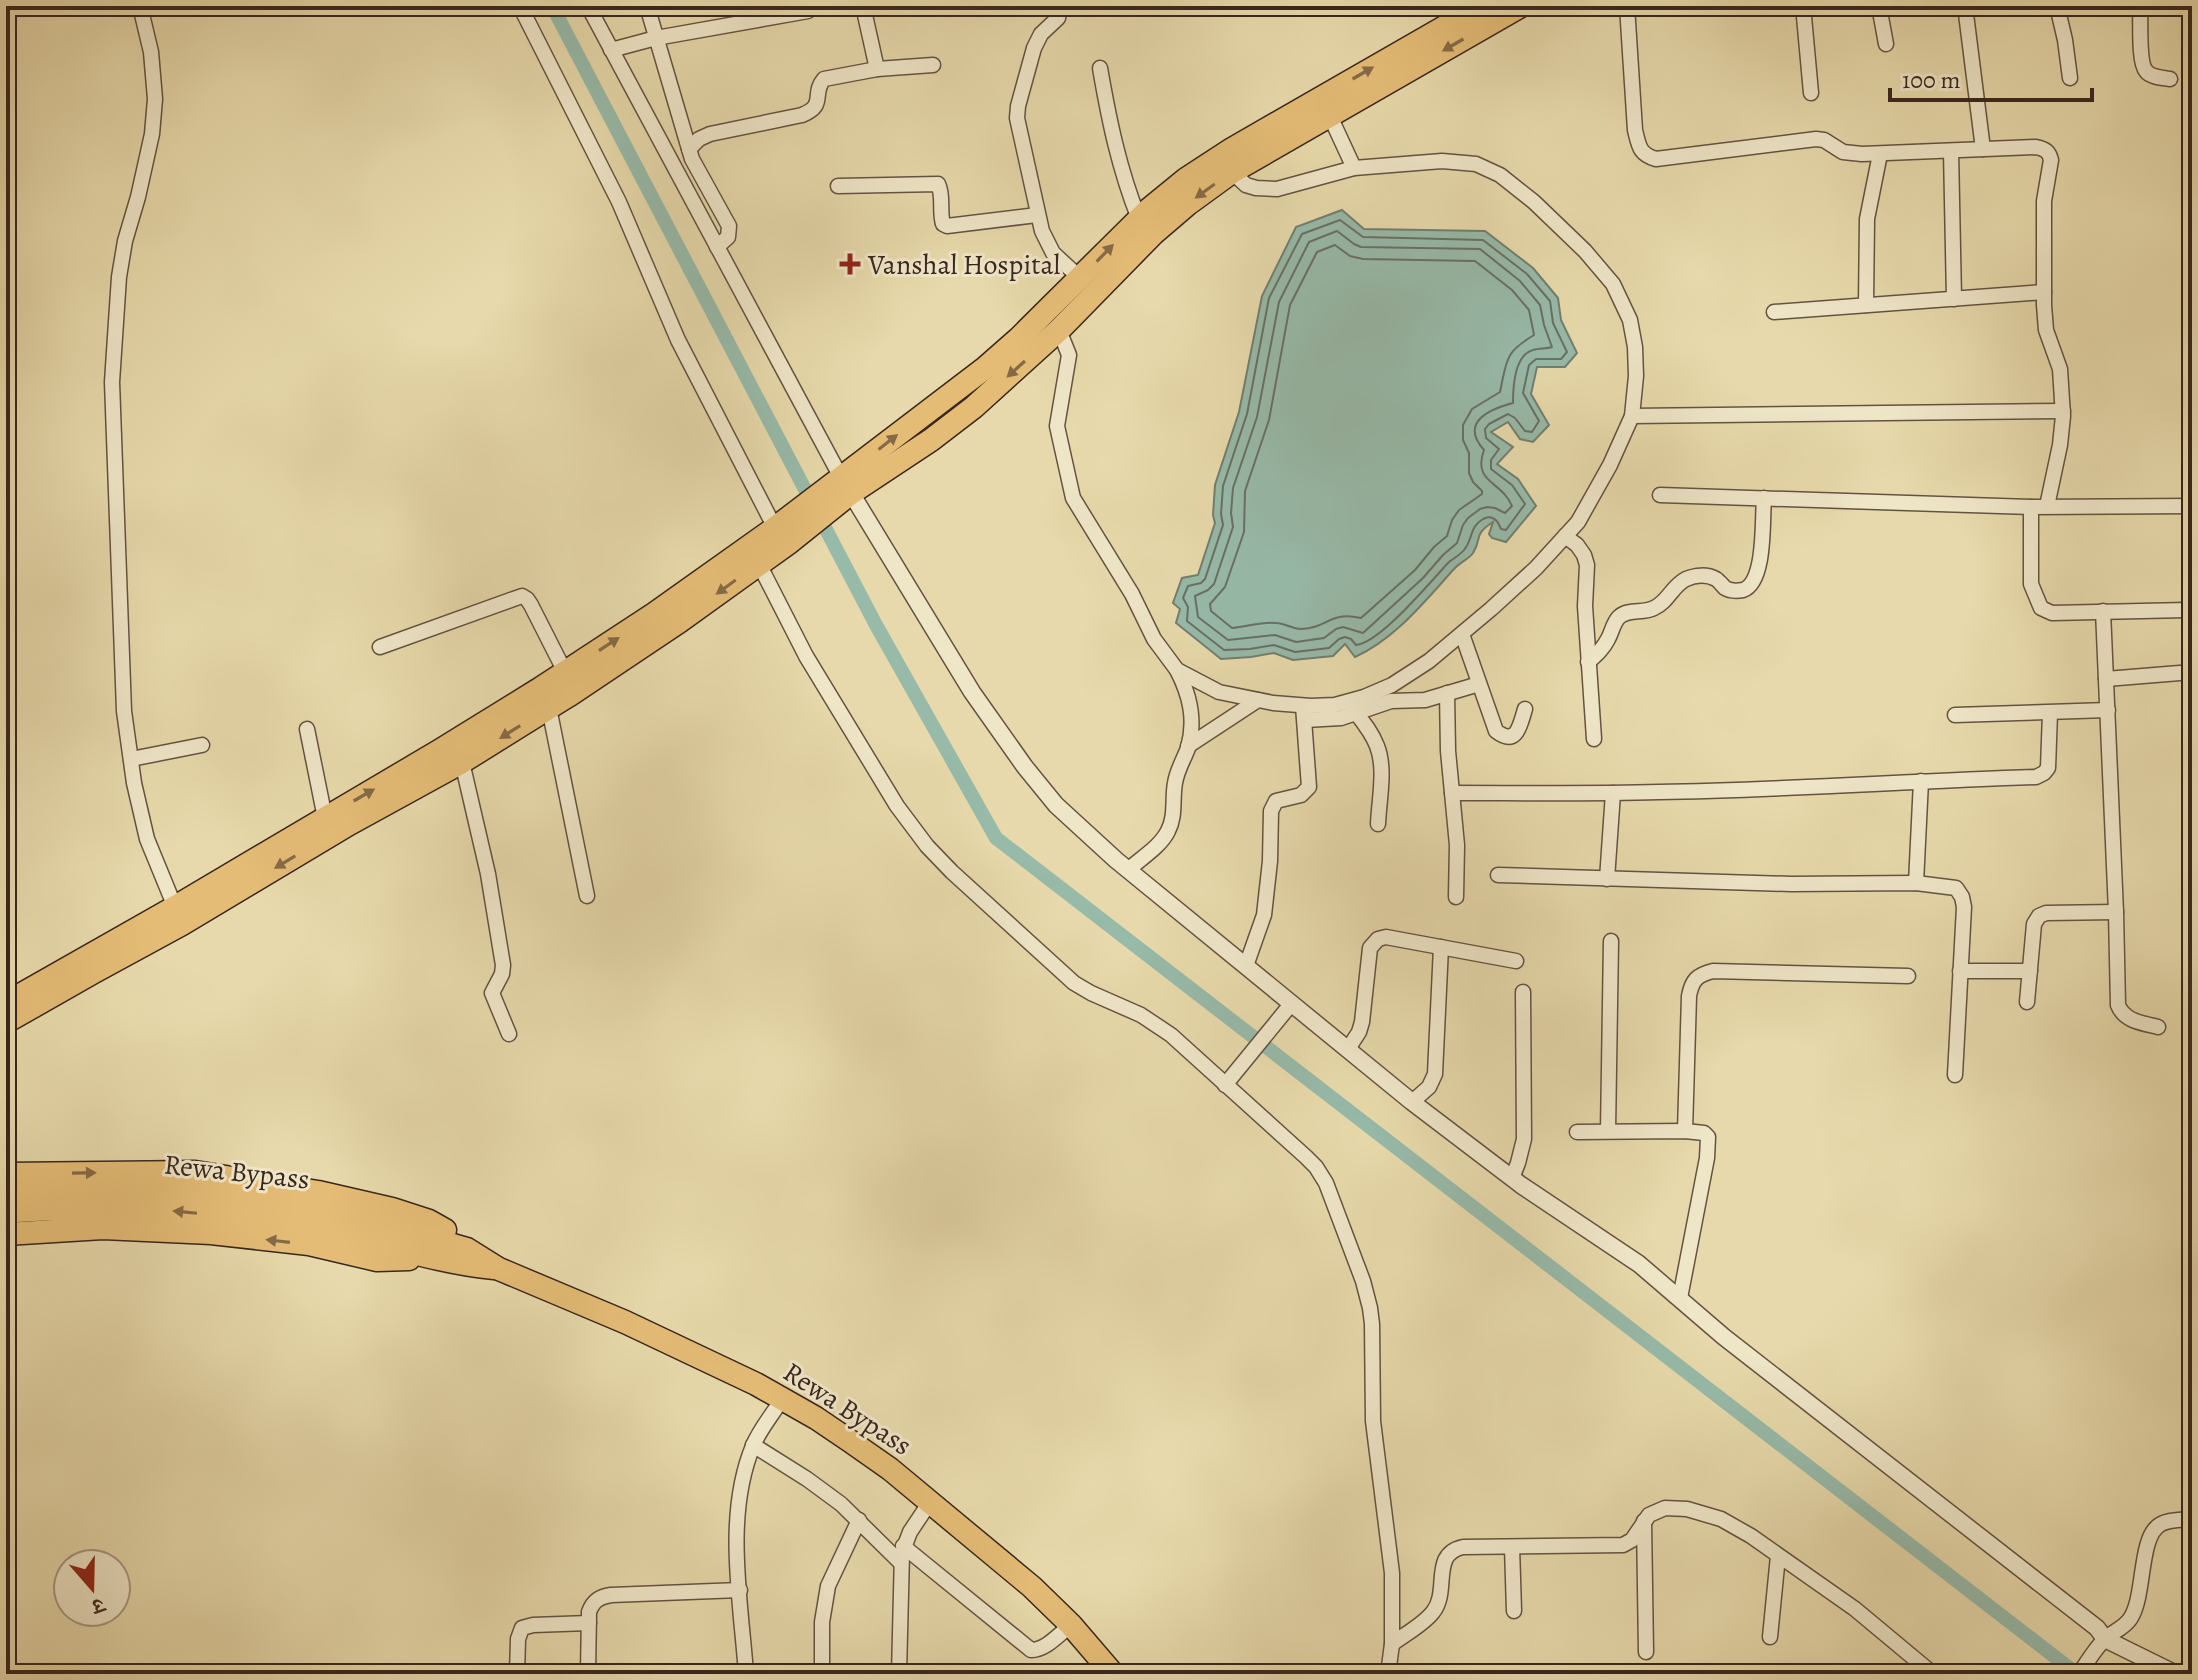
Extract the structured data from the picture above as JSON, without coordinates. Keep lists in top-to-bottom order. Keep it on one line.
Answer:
{"streets":{"main road":["Rewa Bypass"]},"places":{"health":["Vanshal Hospital"]},"scale_bar":"100 m","north":"bottom"}
